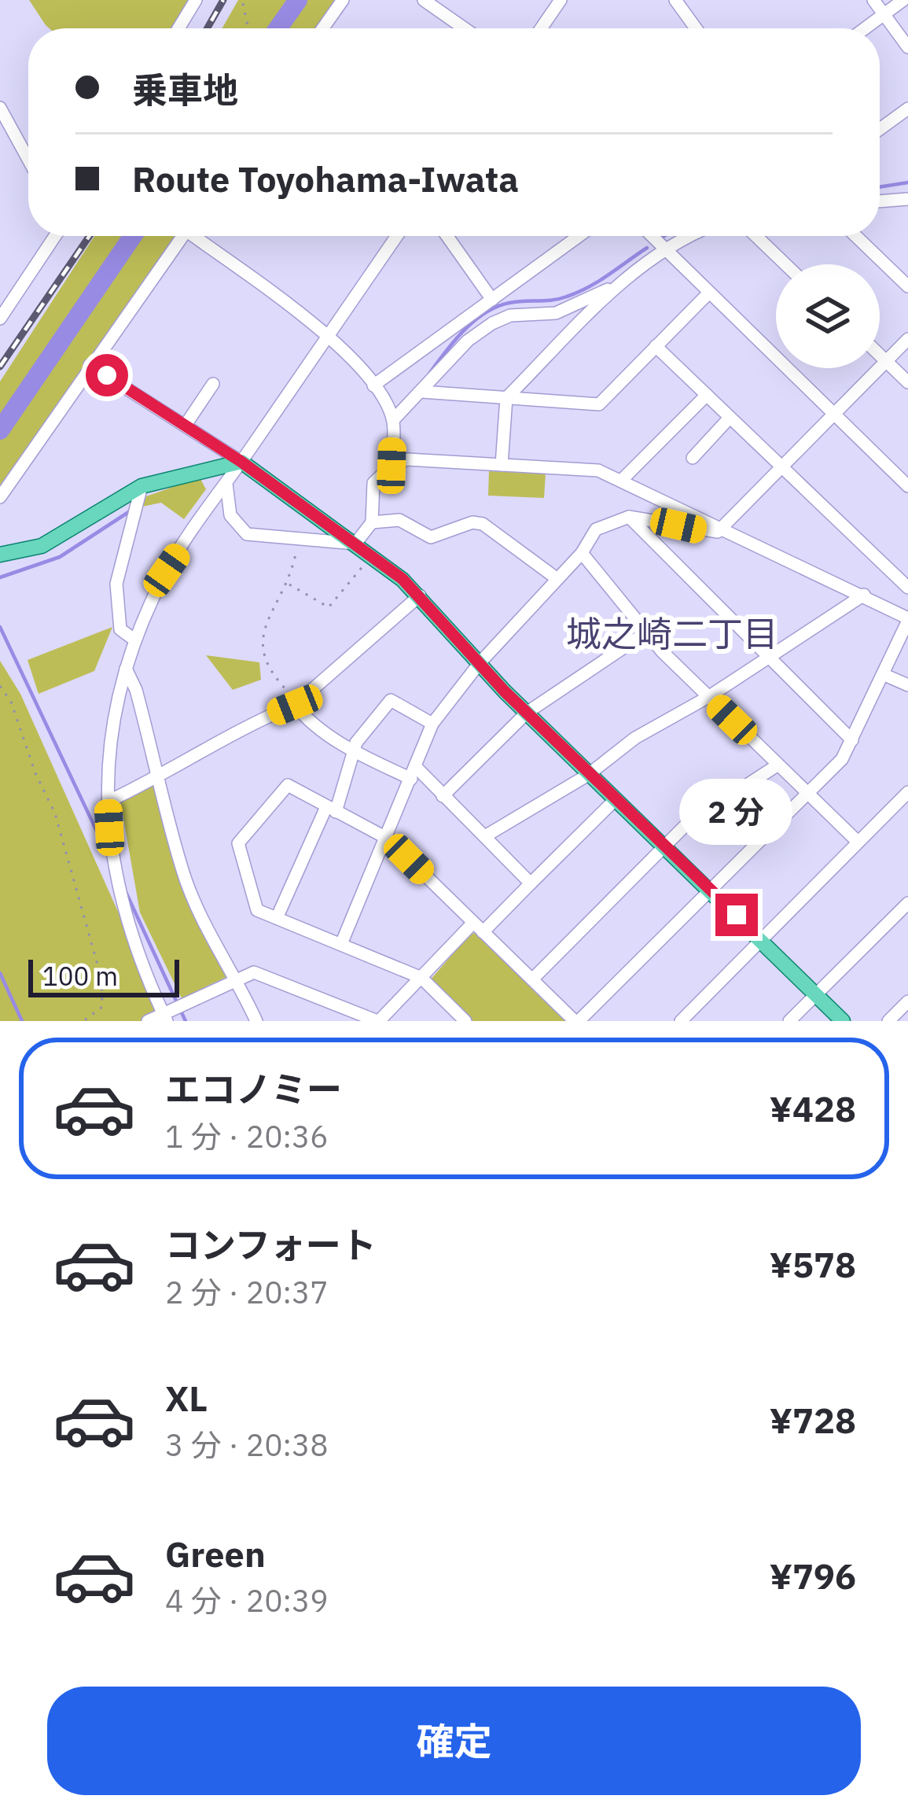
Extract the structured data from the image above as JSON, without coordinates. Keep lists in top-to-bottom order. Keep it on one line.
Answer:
{"districts":["城之崎二丁目"],"scale_bar":"100 m","page":{"banner":["乗車地","Route Toyohama-Iwata"],"bubble":"2 分","scale":"100 m","list":[{"name":"エコノミー","note":"1 分 · 20:36","value":"¥428"},{"name":"コンフォート","note":"2 分 · 20:37","value":"¥578"},{"name":"XL","note":"3 分 · 20:38","value":"¥728"},{"name":"Green","note":"4 分 · 20:39","value":"¥796"}],"buttons":"確定"}}
